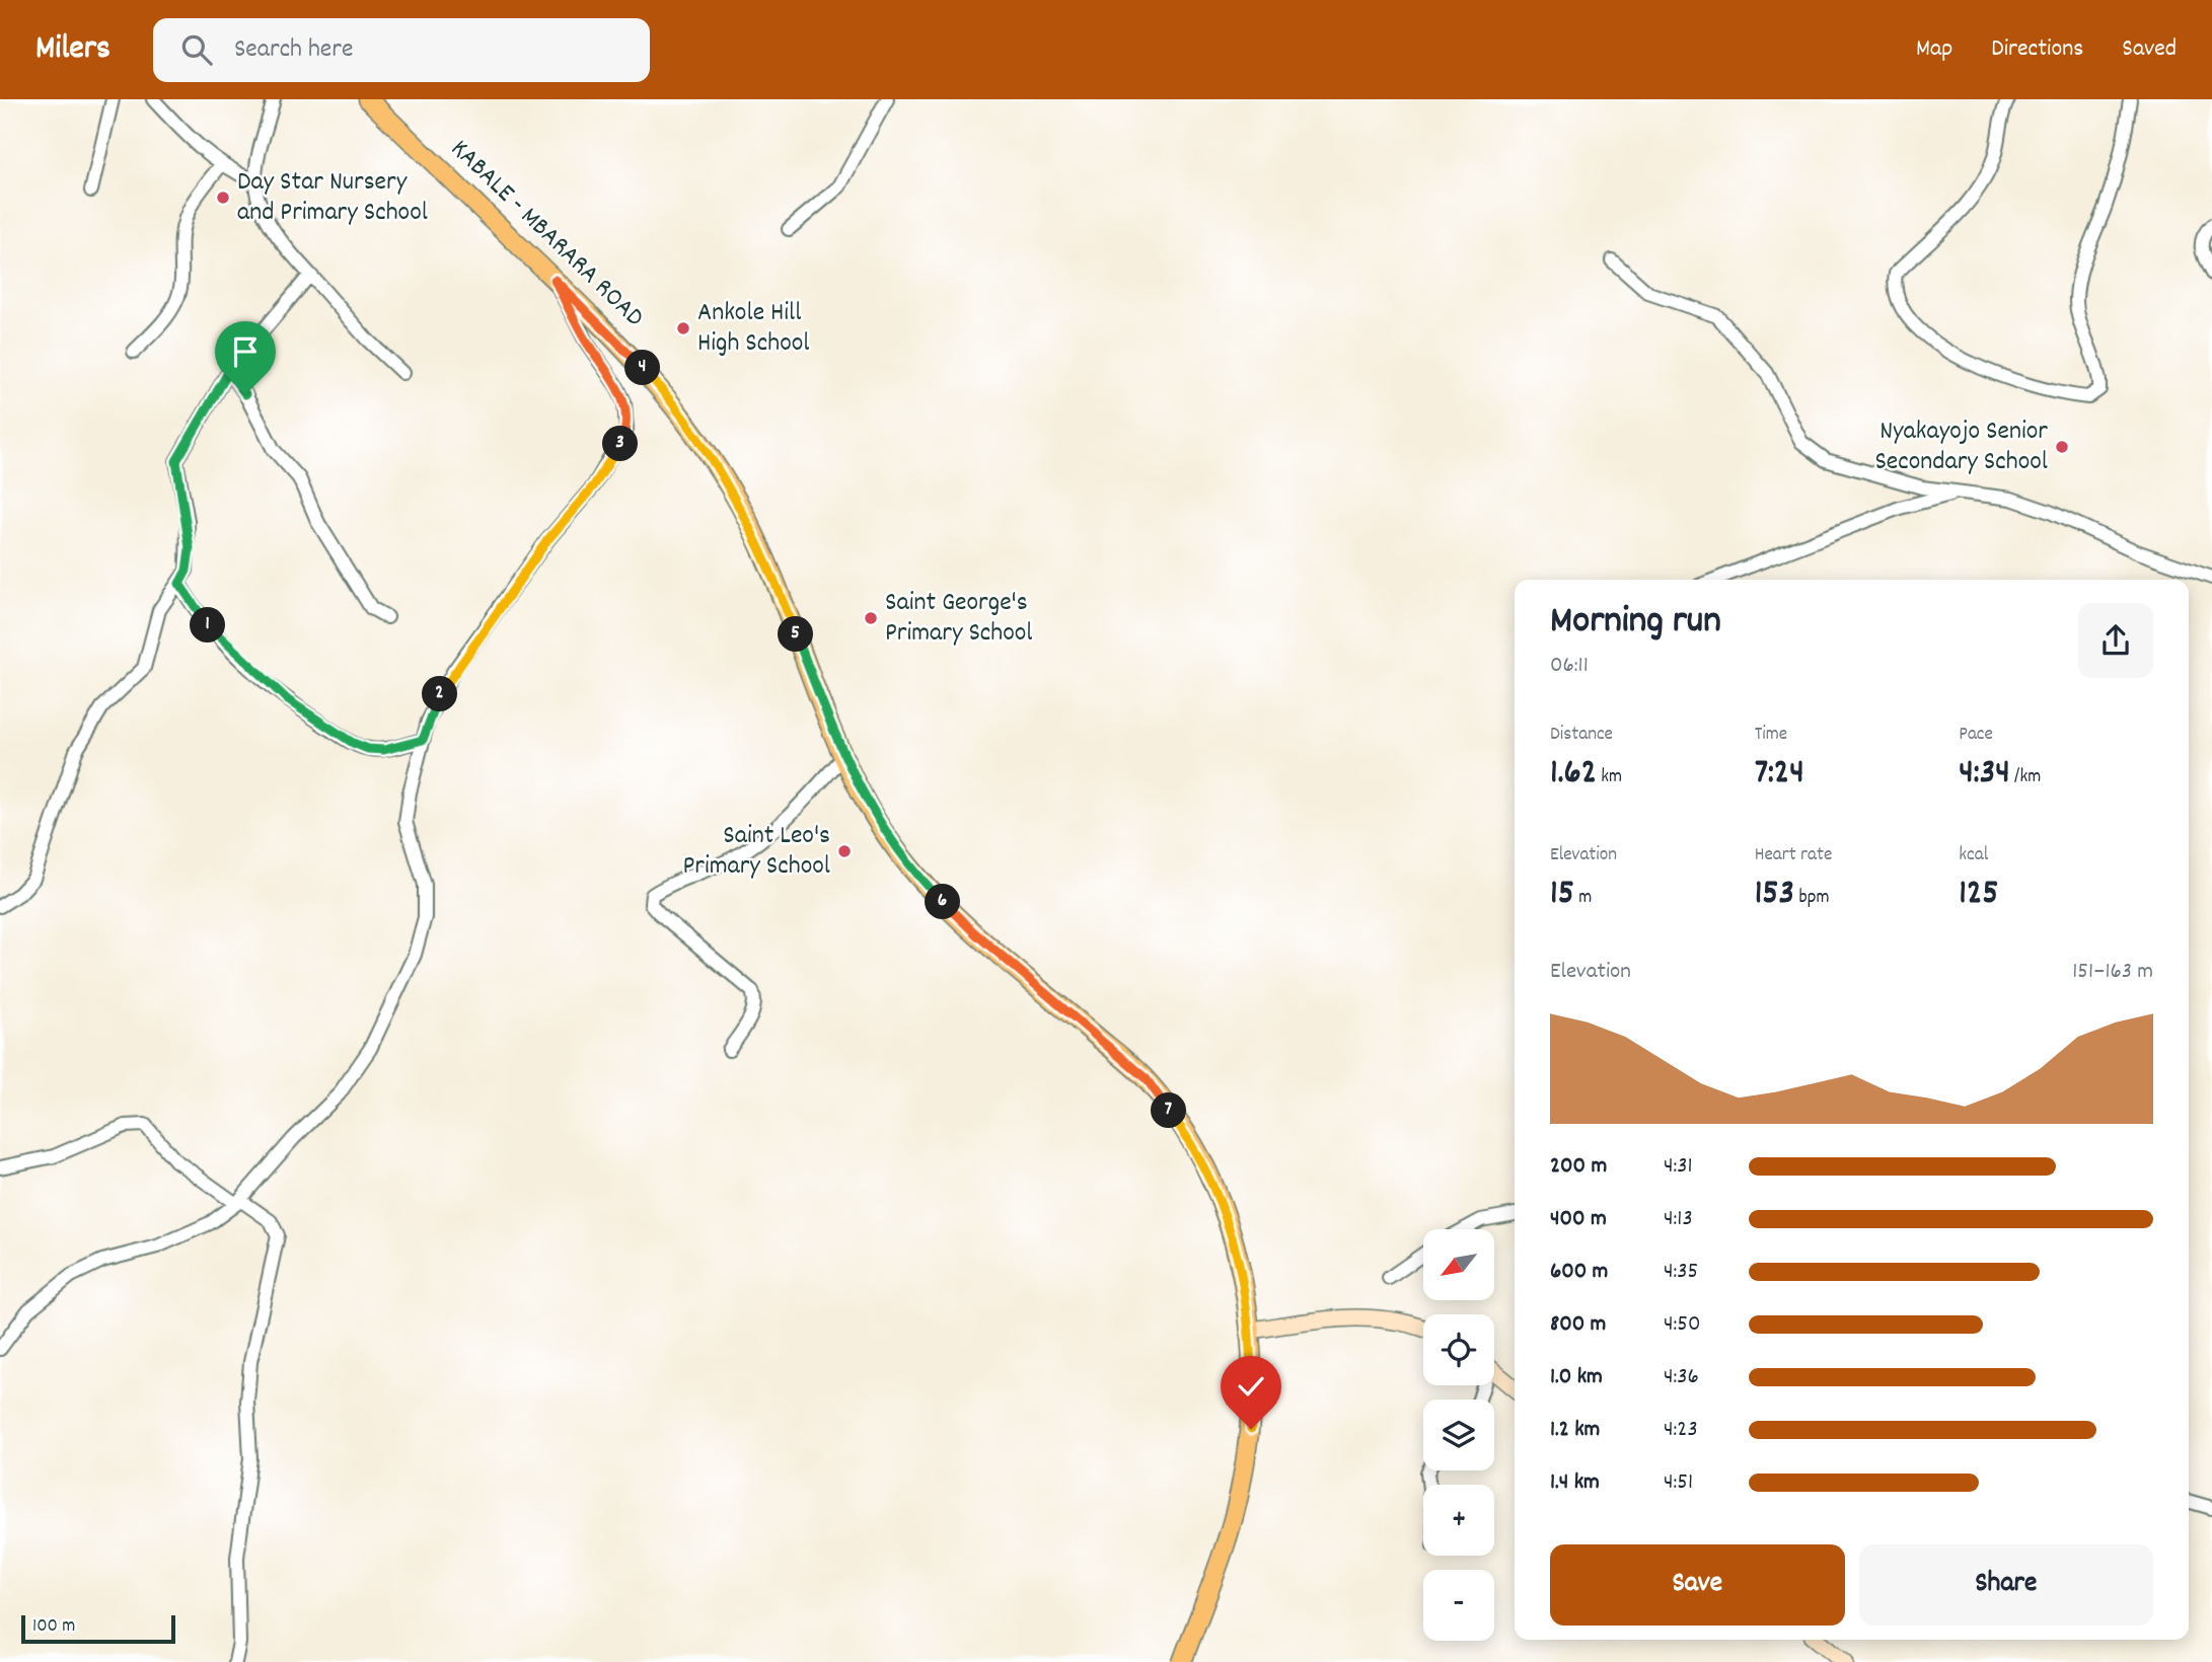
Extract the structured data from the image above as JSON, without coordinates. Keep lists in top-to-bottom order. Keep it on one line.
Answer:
{"streets":{"main road":["KABALE - MBARARA ROAD"]},"places":["Day Star Nursery and Primary School","Ankole Hill High School","Nyakayojo Senior Secondary School","Saint George's Primary School","Saint Leo's Primary School"],"scale_bar":"100 m","north":"bottom left","page":{"header":"Milers","search":"Search here","nav":["Map","Directions","Saved"],"pins":["4","3","1","5","2","6","7"],"heading":["Morning run","06:11"],"stats":[["Distance","1.62 km"],["Time","7:24"],["Pace","4:34 /km"],["Elevation","15 m"],["Heart rate","153 bpm"],["kcal","125"]],"chart":["Elevation","151–163 m"],"list":[{"name":"200 m","note":"4:31"},{"name":"400 m","note":"4:13"},{"name":"600 m","note":"4:35"},{"name":"800 m","note":"4:50"},{"name":"1.0 km","note":"4:36"},{"name":"1.2 km","note":"4:23"},{"name":"1.4 km","note":"4:51"}],"map_buttons":["+","−"],"buttons":["Save","Share"],"scale":"100 m"}}
